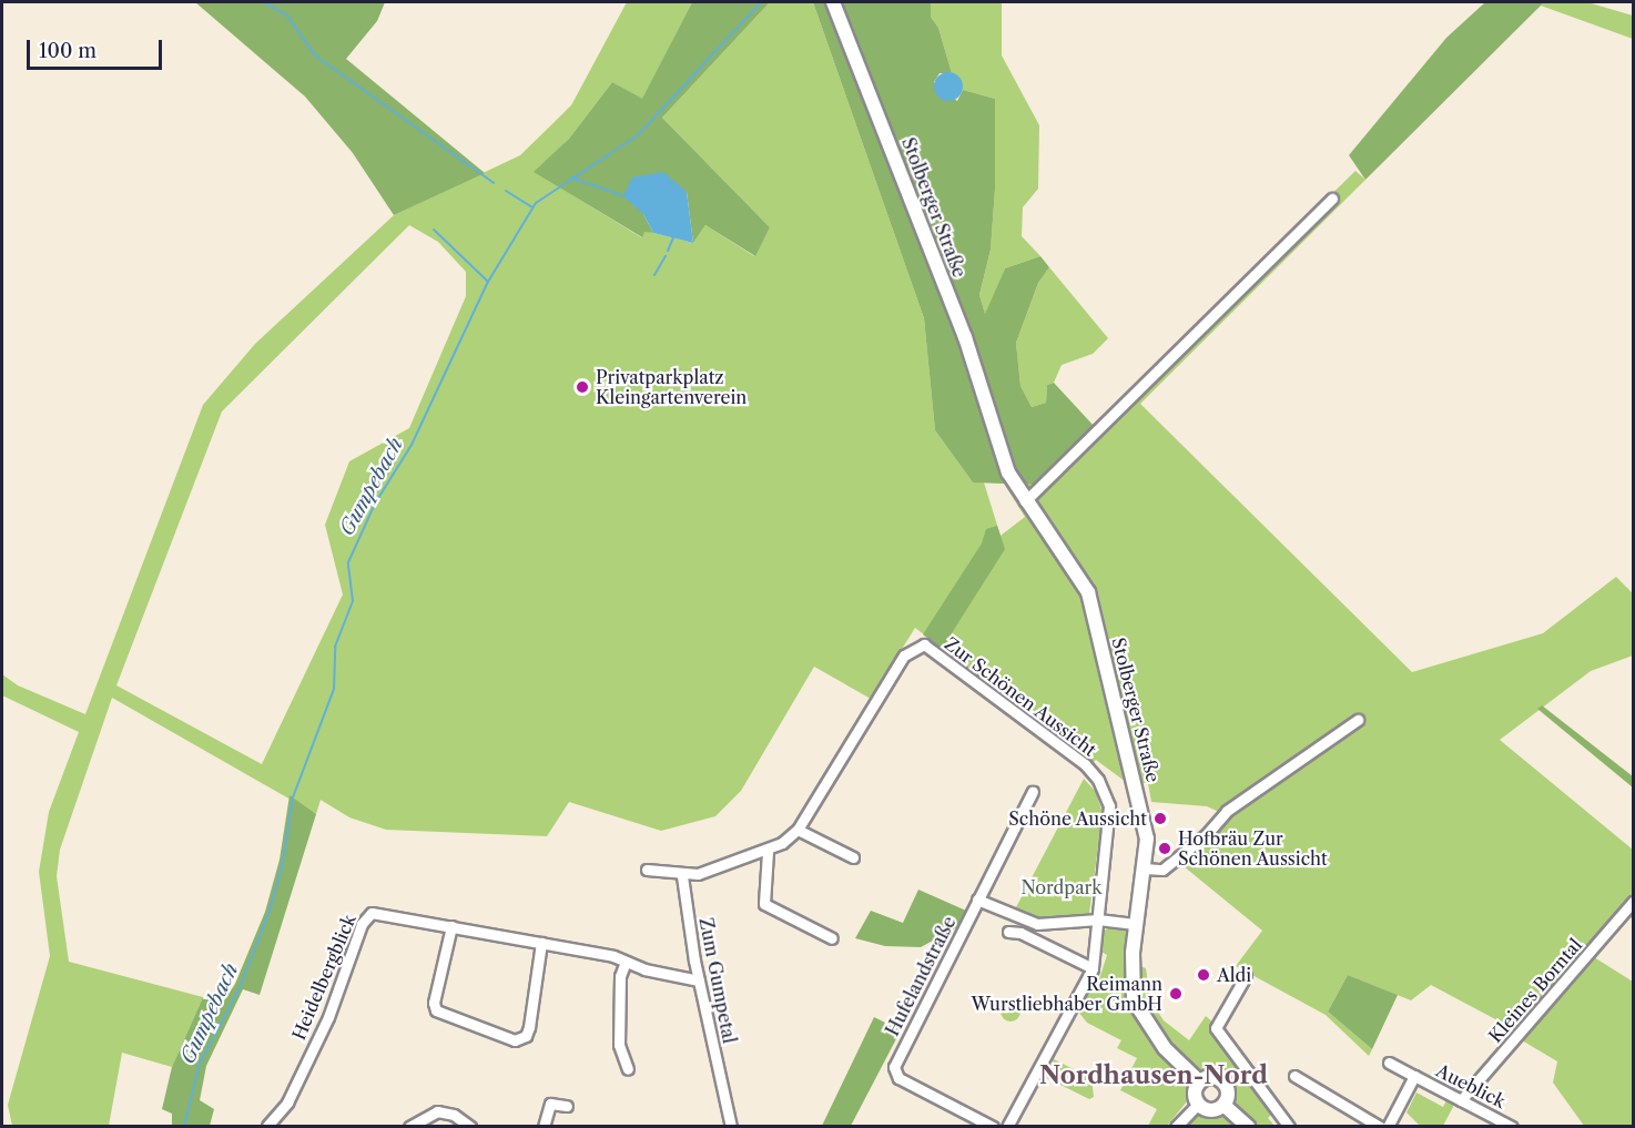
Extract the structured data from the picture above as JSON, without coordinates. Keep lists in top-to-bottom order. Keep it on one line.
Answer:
{"streets":{"main road":["Stolberger Straße"],"street":["Zur Schönen Aussicht","Hufelandstraße","Heidelbergblick","Zum Gumpetal","Kleines Borntal","Aueblick"]},"crossings":[["Zur Schönen Aussicht","Zum Gumpetal"],["Heidelbergblick","Zum Gumpetal"],["Kleines Borntal","Aueblick"]],"districts":["Nordhausen-Nord"],"water":["Gumpebach"],"parks":["Nordpark"],"places":["Privatparkplatz Kleingartenverein","Schöne Aussicht","Hofbräu Zur Schönen Aussicht","Aldi","Reimann Wurstliebhaber GmbH"],"scale_bar":"100 m"}
